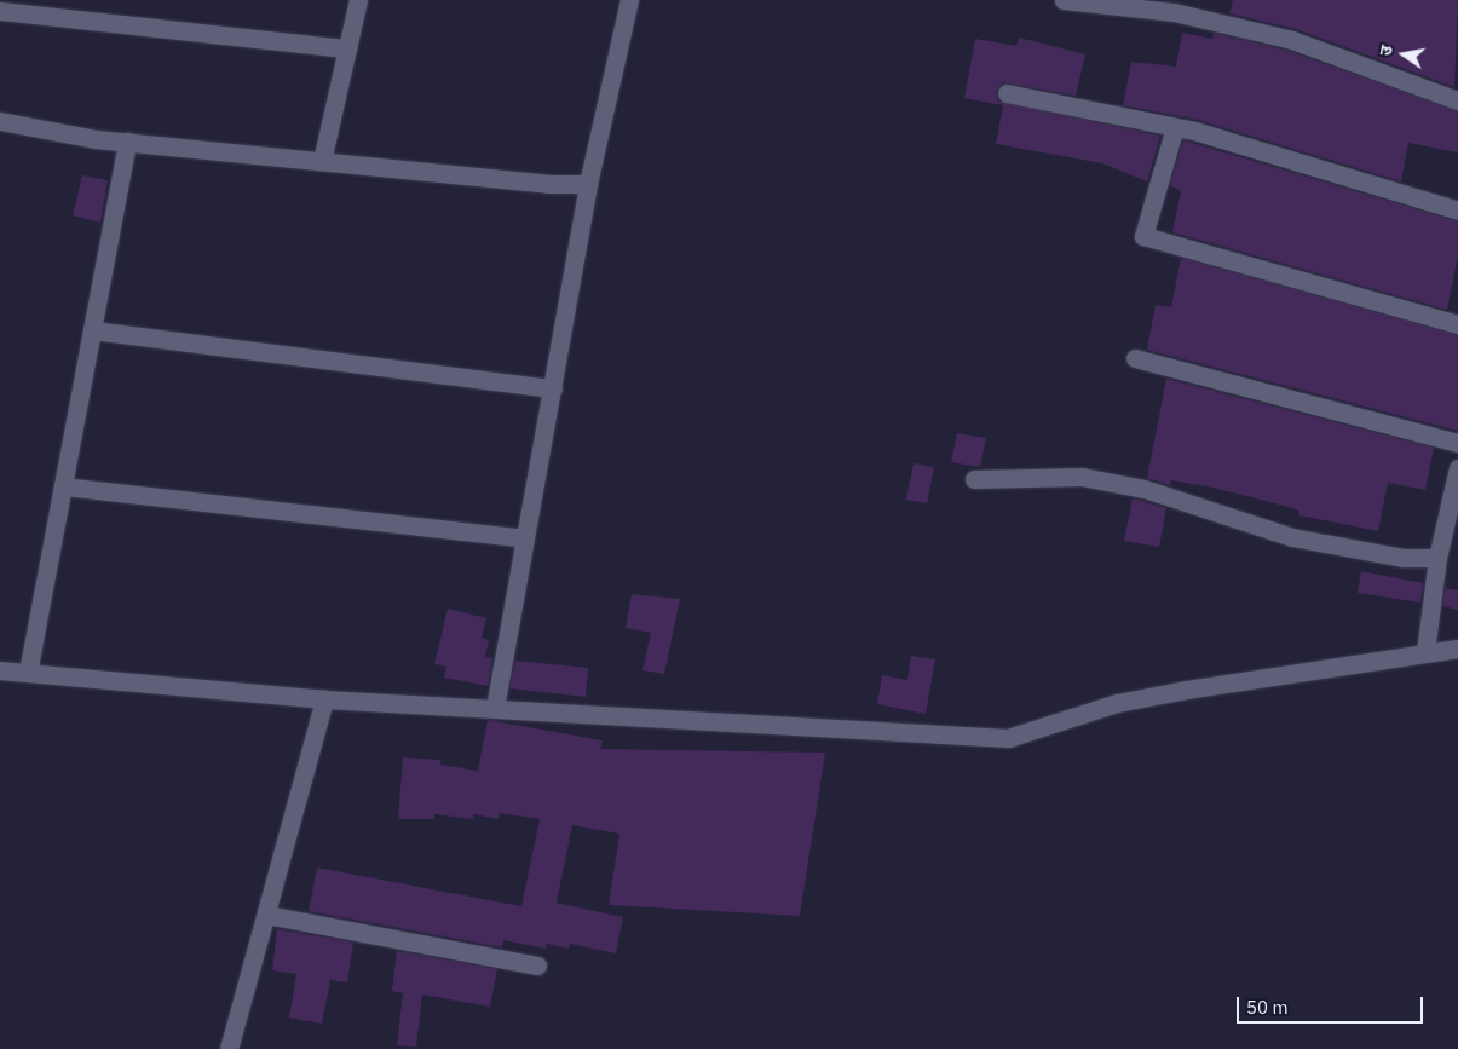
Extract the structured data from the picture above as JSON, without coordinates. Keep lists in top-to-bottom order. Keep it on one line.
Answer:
{"scale_bar":"50 m","north":"left"}
